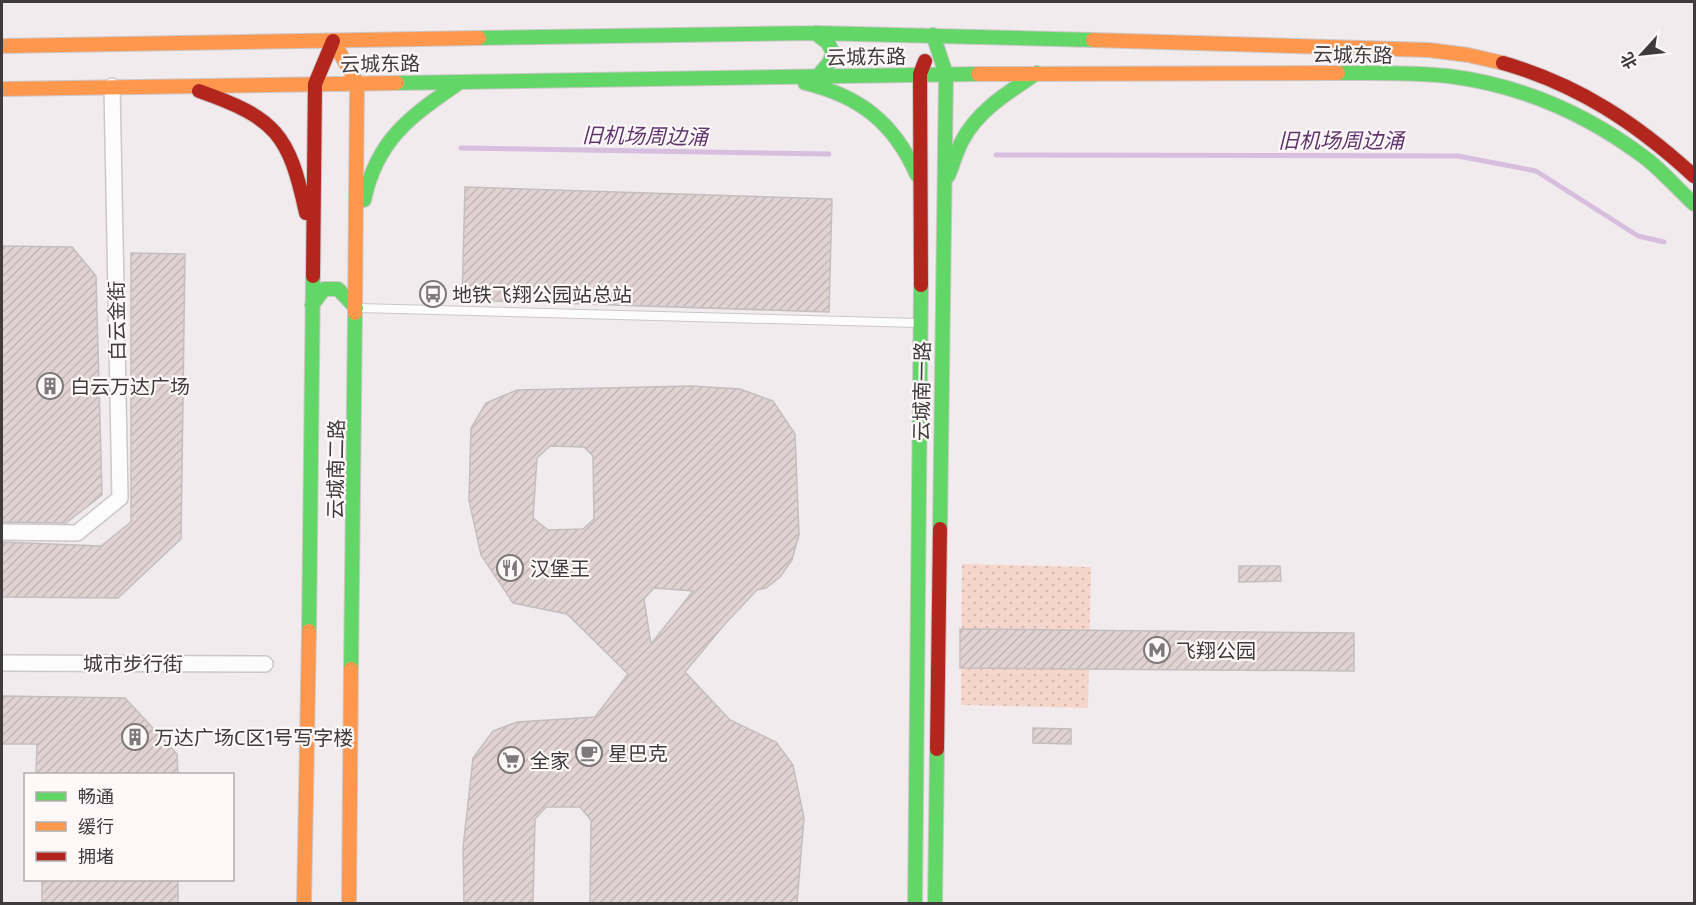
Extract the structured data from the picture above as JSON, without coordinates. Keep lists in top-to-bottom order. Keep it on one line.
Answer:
{"streets":{"main road":["云城东路","云城南一路","云城南二路"],"street":["白云金街","城市步行街"]},"crossings":[["云城东路","白云金街"],["云城东路","云城南一路"],["云城东路","云城南二路"]],"water":["旧机场周边涌"],"places":{"bus stop":["地铁飞翔公园站总站"],"building":["白云万达广场","万达广场C区1号写字楼"],"restaurant":["汉堡王"],"metro station":["飞翔公园"],"cafe":["星巴克"],"supermarket":["全家"]},"legend":["畅通","缓行","拥堵"],"north":"bottom left"}
